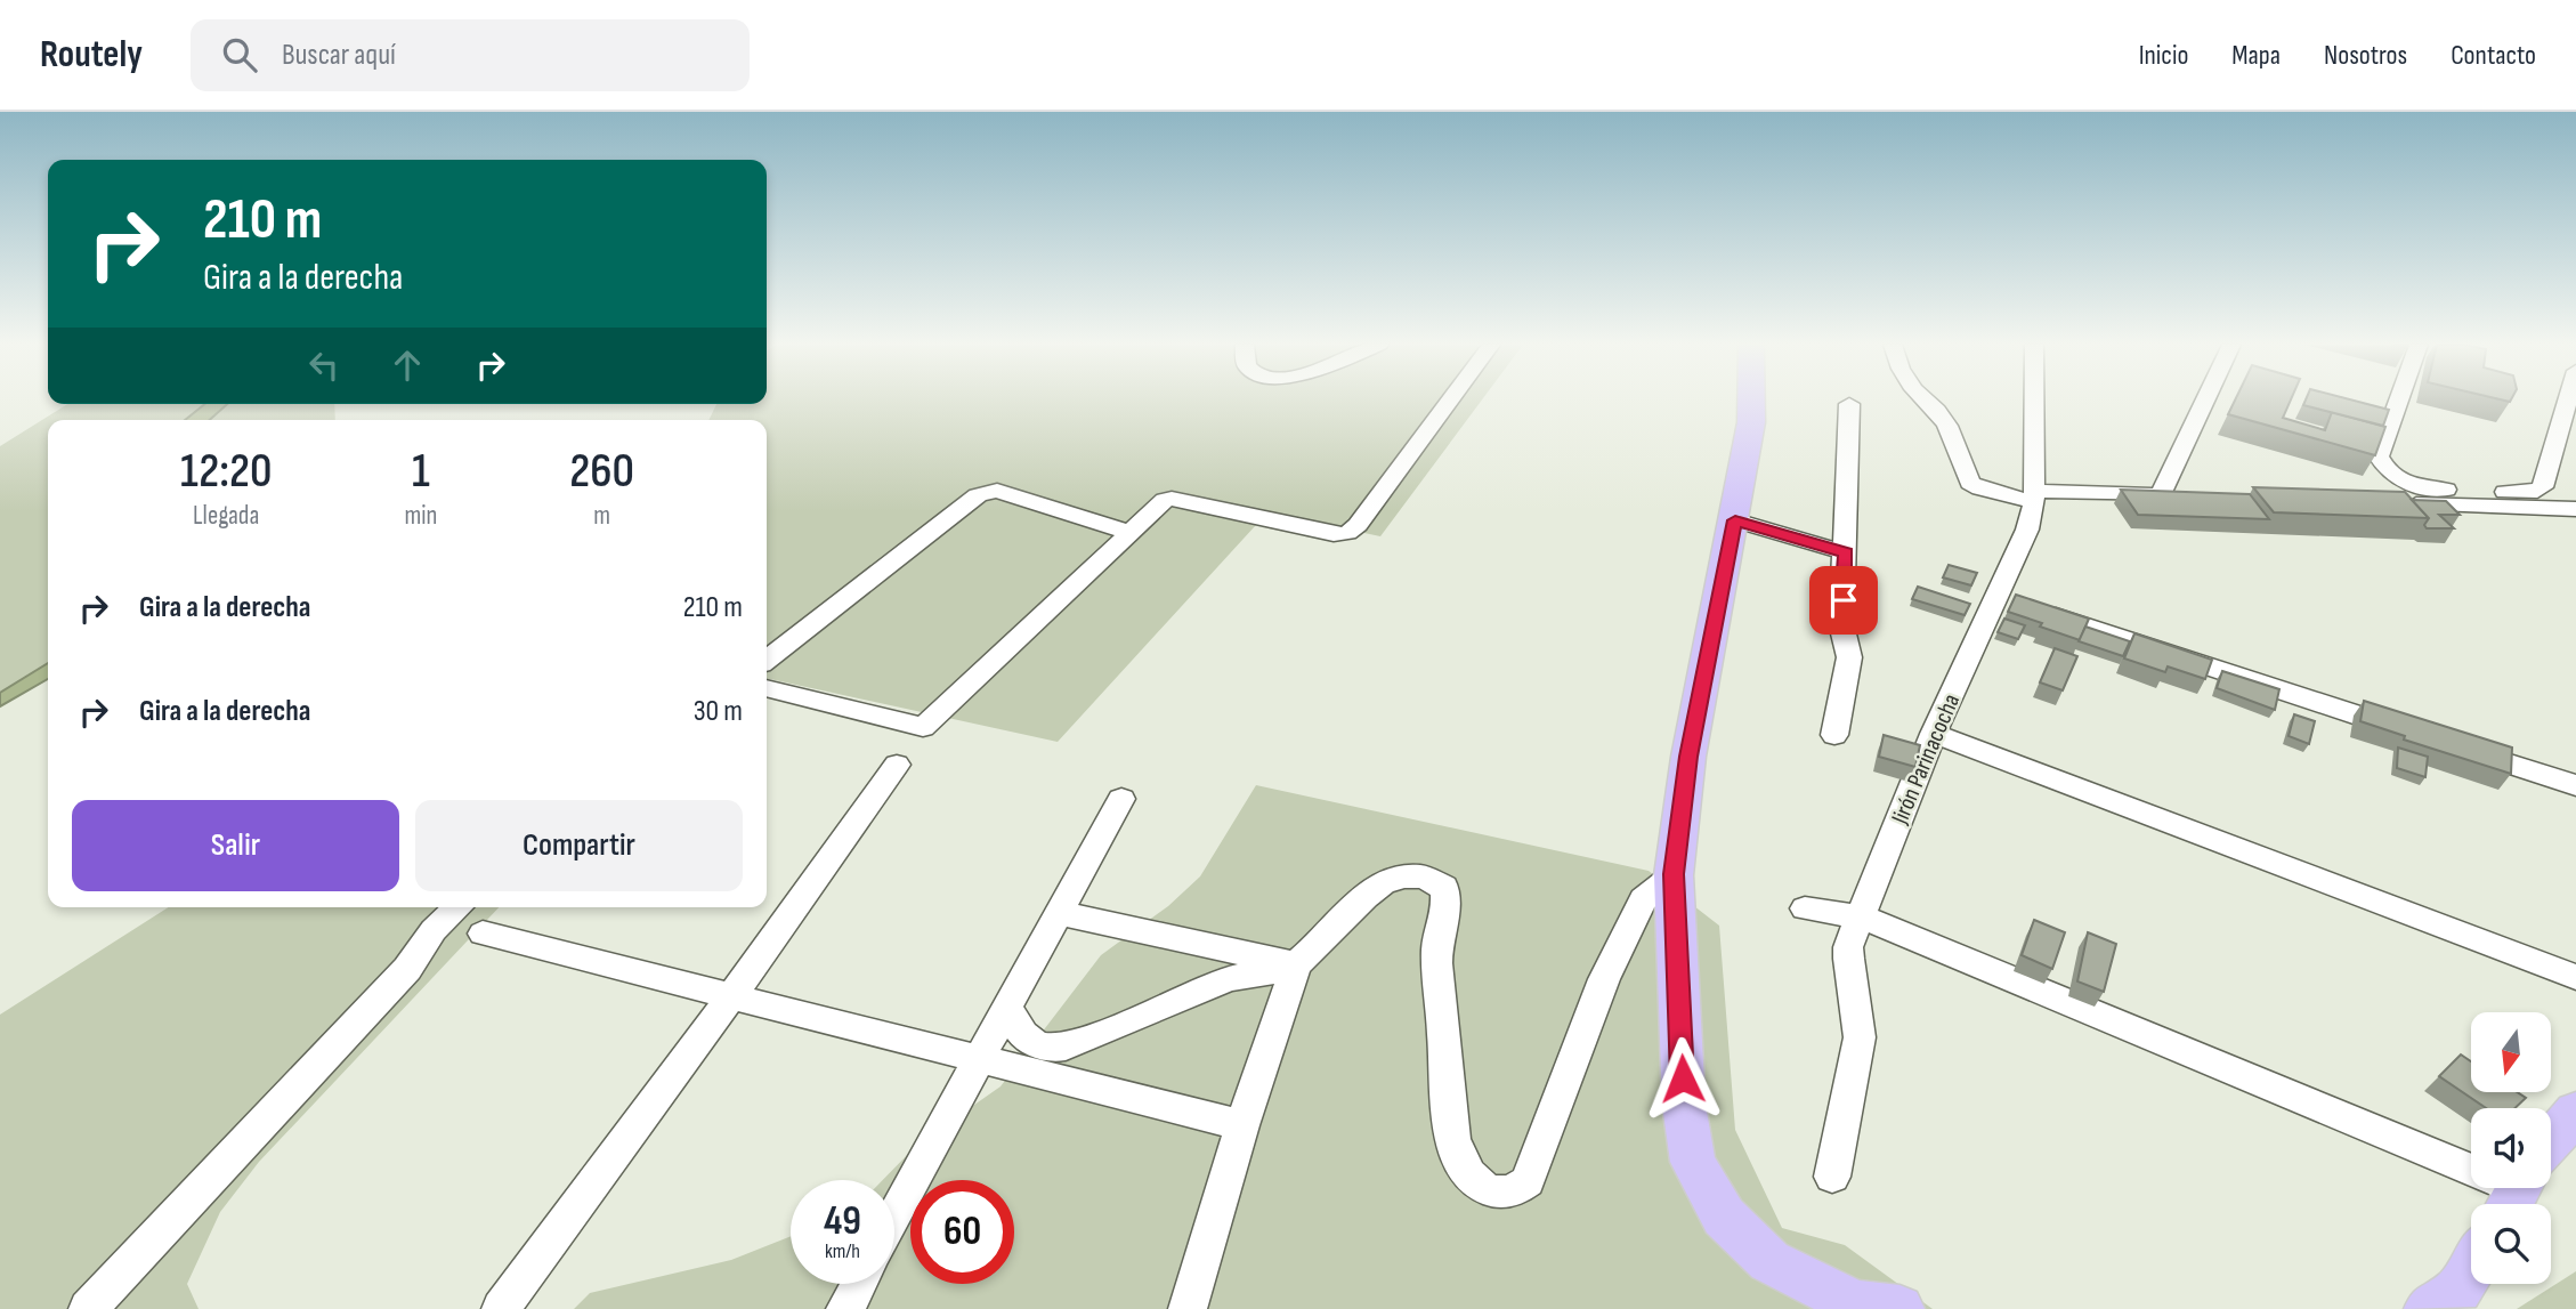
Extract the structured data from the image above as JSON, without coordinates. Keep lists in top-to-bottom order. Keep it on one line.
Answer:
{"streets":{"street":["Jirón Parinacocha"]},"north":"bottom","page":{"header":"Routely","search":"Buscar aquí","nav":["Inicio","Mapa","Nosotros","Contacto"],"turn":["210 m","Gira a la derecha"],"eta":["12:20","Llegada","1","min","260","m"],"list":[{"name":"Gira a la derecha","value":"210 m"},{"name":"Gira a la derecha","value":"30 m"}],"buttons":["Salir","Compartir"],"speed":"49 km/h","limit":"60"}}
